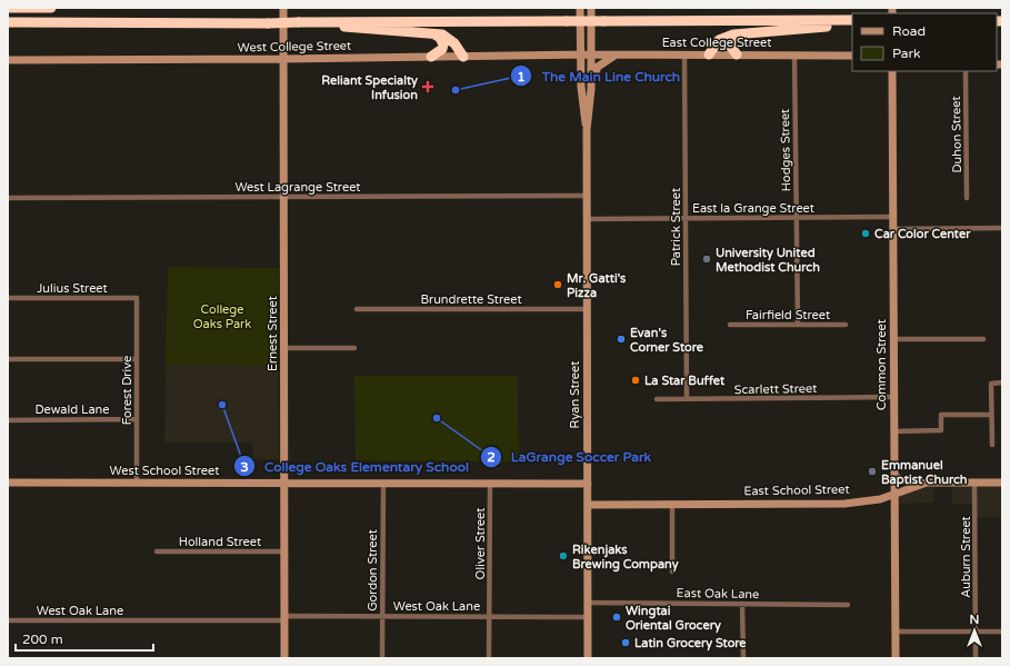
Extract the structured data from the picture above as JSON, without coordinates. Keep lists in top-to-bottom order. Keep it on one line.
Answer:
{"streets":{"street":["East College Street","West College Street","Duhon Street","Hodges Street","West Lagrange Street","East la Grange Street","Patrick Street","Julius Street","Brundrette Street","Fairfield Street","Ernest Street","Common Street","Scarlett Street","Forest Drive","Ryan Street","Dewald Lane","West School Street","East School Street","Holland Street","Oliver Street","Auburn Street","Gordon Street","East Oak Lane","West Oak Lane"]},"crossings":[["East College Street","West College Street"],["East College Street","Hodges Street"],["East College Street","Patrick Street"],["East College Street","Ryan Street"],["West College Street","Ernest Street"],["West College Street","Ryan Street"],["Hodges Street","East la Grange Street"],["Hodges Street","Fairfield Street"],["West Lagrange Street","Ernest Street"],["West Lagrange Street","Ryan Street"],["East la Grange Street","Patrick Street"],["East la Grange Street","Common Street"],["East la Grange Street","Ryan Street"],["Patrick Street","Scarlett Street"],["Julius Street","Forest Drive"],["Brundrette Street","Ryan Street"],["Ernest Street","West School Street"],["Ernest Street","Holland Street"],["Ernest Street","West Oak Lane"],["Common Street","Scarlett Street"],["Common Street","East School Street"],["Forest Drive","Dewald Lane"],["Forest Drive","West School Street"],["Ryan Street","West School Street"],["Ryan Street","East School Street"],["Ryan Street","East Oak Lane"],["Ryan Street","West Oak Lane"],["West School Street","Oliver Street"],["West School Street","Gordon Street"],["East School Street","Auburn Street"],["Oliver Street","West Oak Lane"],["Gordon Street","West Oak Lane"]],"parks":["College Oaks Park"],"places":{"health":["Reliant Specialty Infusion"],"other":["The Main Line Church","Car Color Center","University United Methodist Church","Mr. Gatti's Pizza","Evan's Corner Store","La Star Buffet","College Oaks Elementary School","LaGrange Soccer Park","Emmanuel Baptist Church","Rikenjaks Brewing Company","Wingtai Oriental Grocery","Latin Grocery Store"]},"legend":["Road","Park"],"scale_bar":"200 m","north":"top"}
